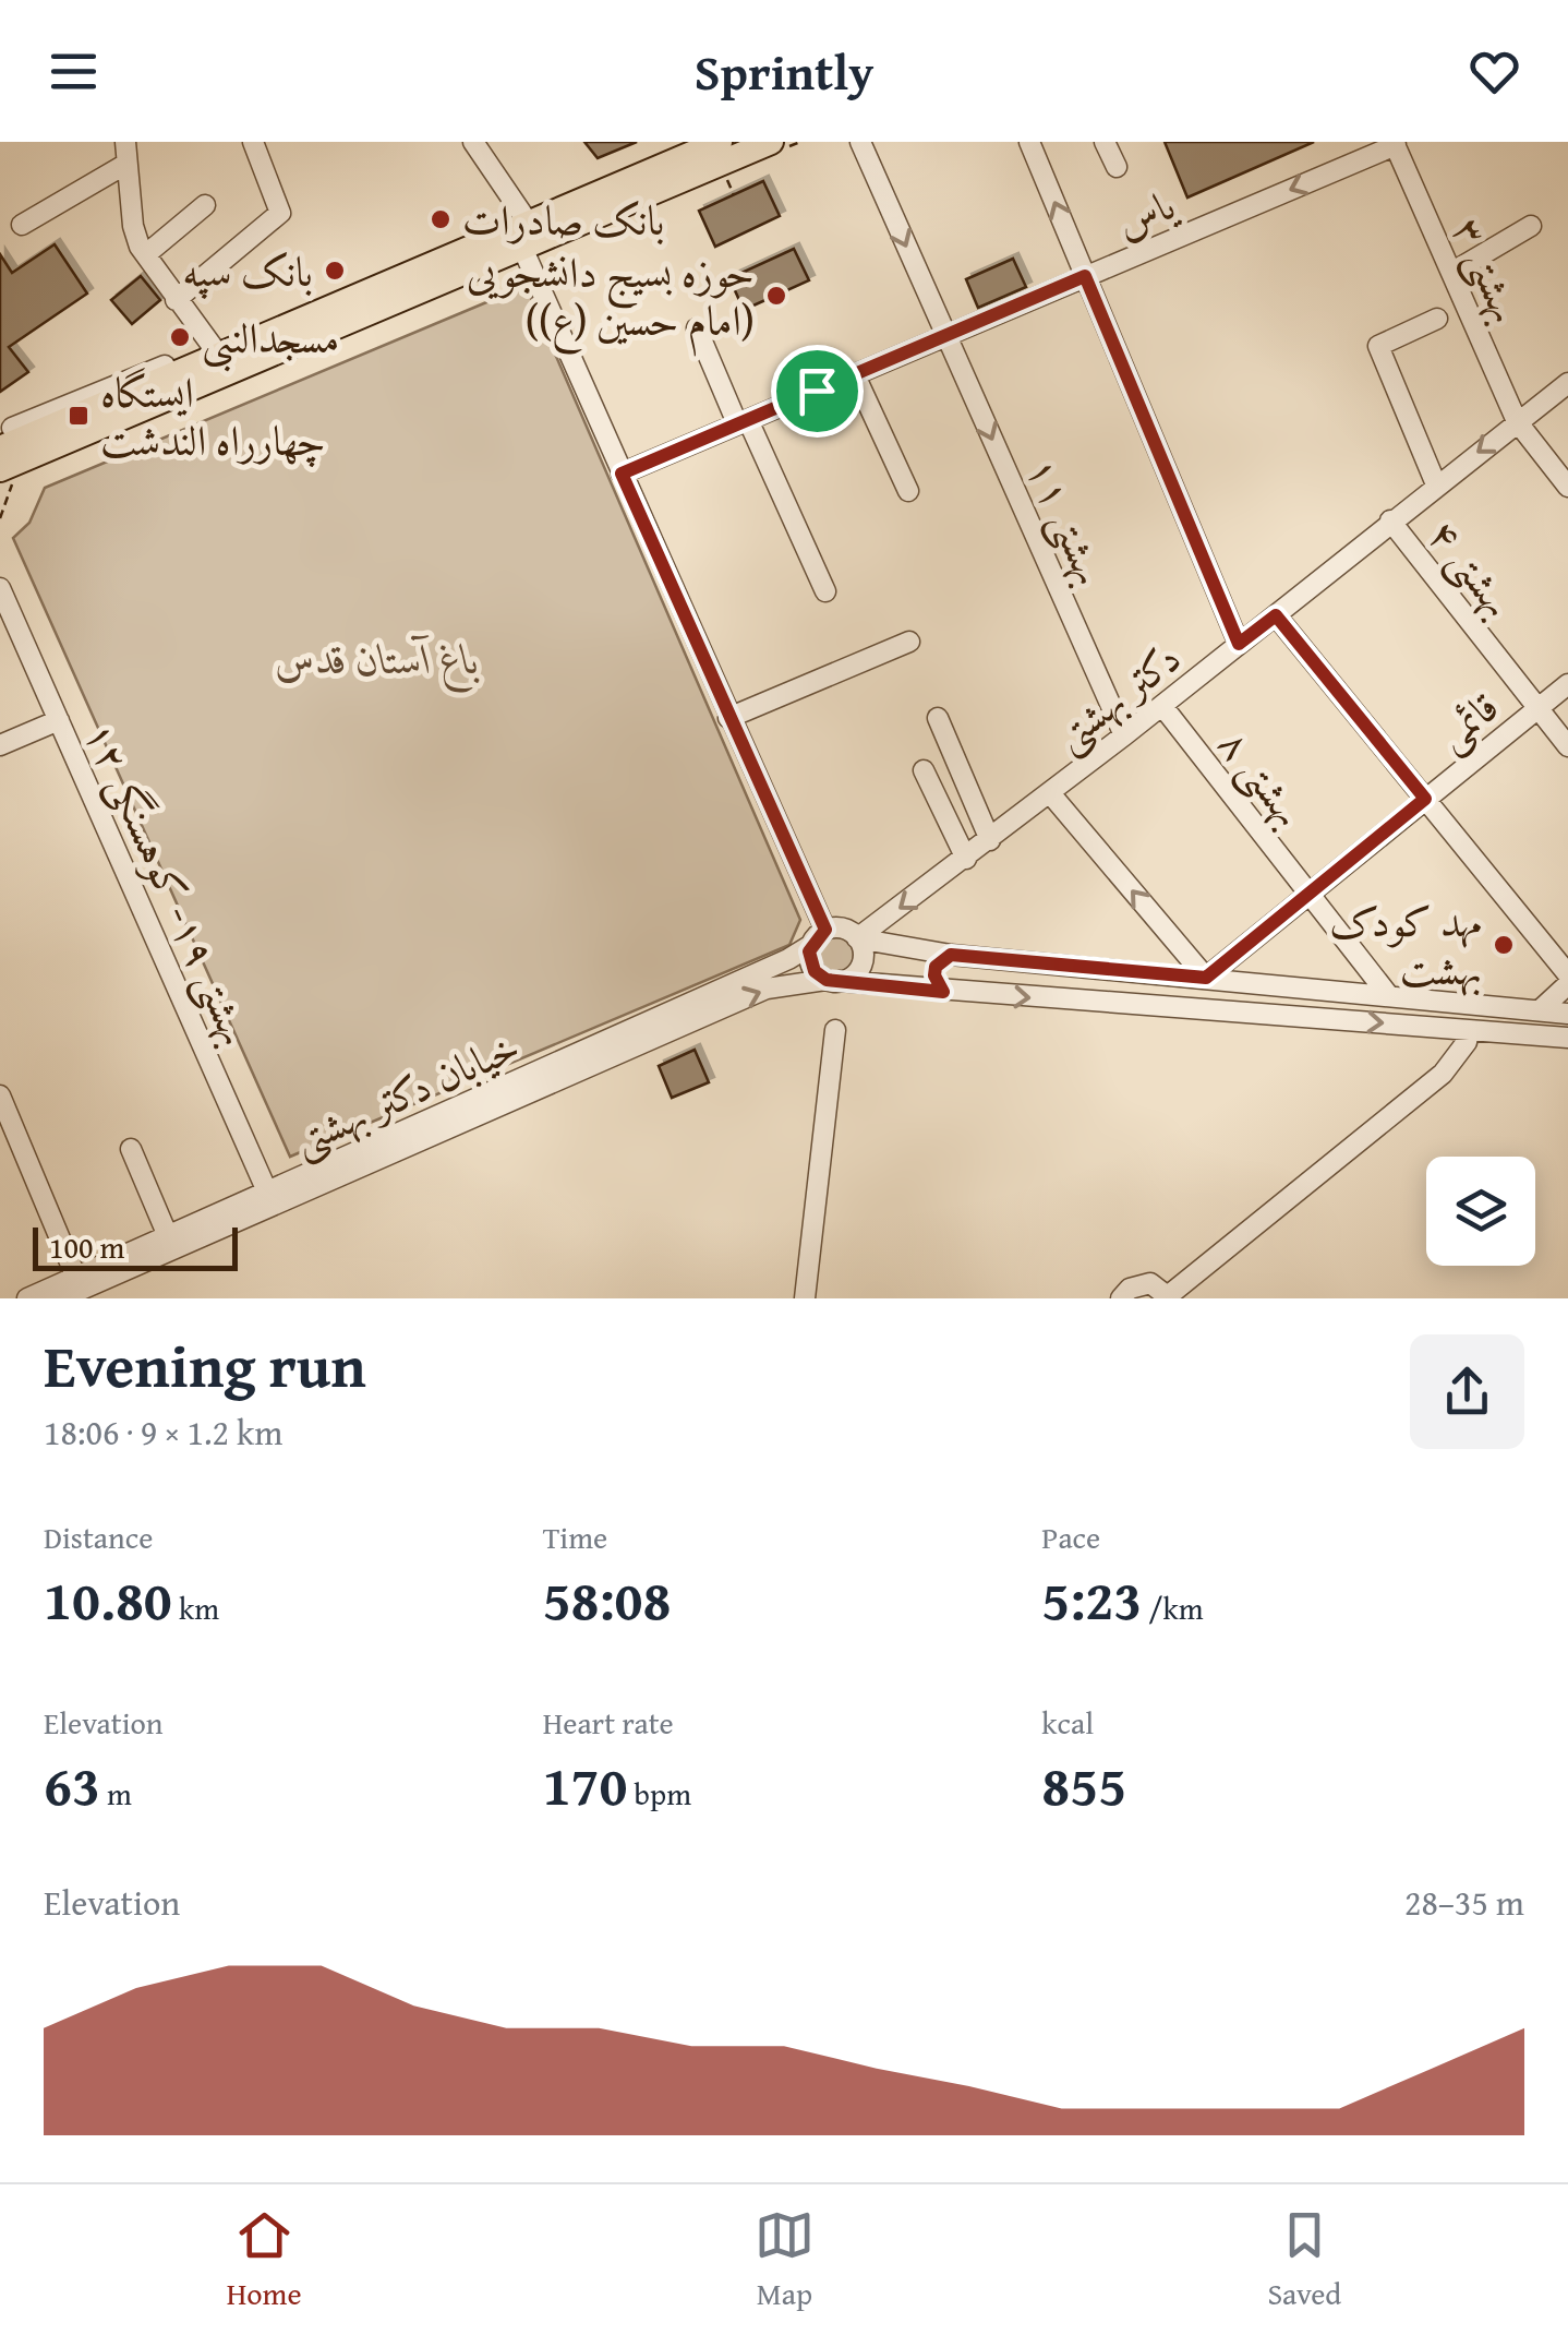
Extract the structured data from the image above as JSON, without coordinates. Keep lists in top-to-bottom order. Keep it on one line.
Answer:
{"streets":{"street":["یاس","بهشتی ۳","بهشتی ۱۱","بهشتی ۴","دکتر بهشتی","قائمی","بهشتی ۸","بهشتی ۱۹- کوهسنگی ۱۲","خیابان دکتر بهشتی"]},"crossings":[["یاس","بهشتی ۳"],["یاس","بهشتی ۱۱"],["بهشتی ۳","دکتر بهشتی"],["بهشتی ۱۱","دکتر بهشتی"],["بهشتی ۴","دکتر بهشتی"],["بهشتی ۴","قائمی"],["دکتر بهشتی","بهشتی ۸"],["دکتر بهشتی","خیابان دکتر بهشتی"],["قائمی","بهشتی ۸"],["بهشتی ۱۹- کوهسنگی ۱۲","خیابان دکتر بهشتی"]],"one_way":["یاس"],"parks":["باغ آستان قدس"],"places":{"other":["بانک صادرات","بانک سپه","حوزه بسیج دانشجویی (امام حسین (ع))","مسجدالنبی","مهد کودک بهشت"],"transit":["ایستگاه چهارراه الندشت"]},"scale_bar":"100 m","page":{"header":"Sprintly","scale":"100 m","heading":["Evening run","18:06 · 9 × 1.2 km"],"stats":[["Distance","10.80 km"],["Time","58:08"],["Pace","5:23 /km"],["Elevation","63 m"],["Heart rate","170 bpm"],["kcal","855"]],"chart":["Elevation","28–35 m"],"tabs":["Home","Map","Saved"]}}
